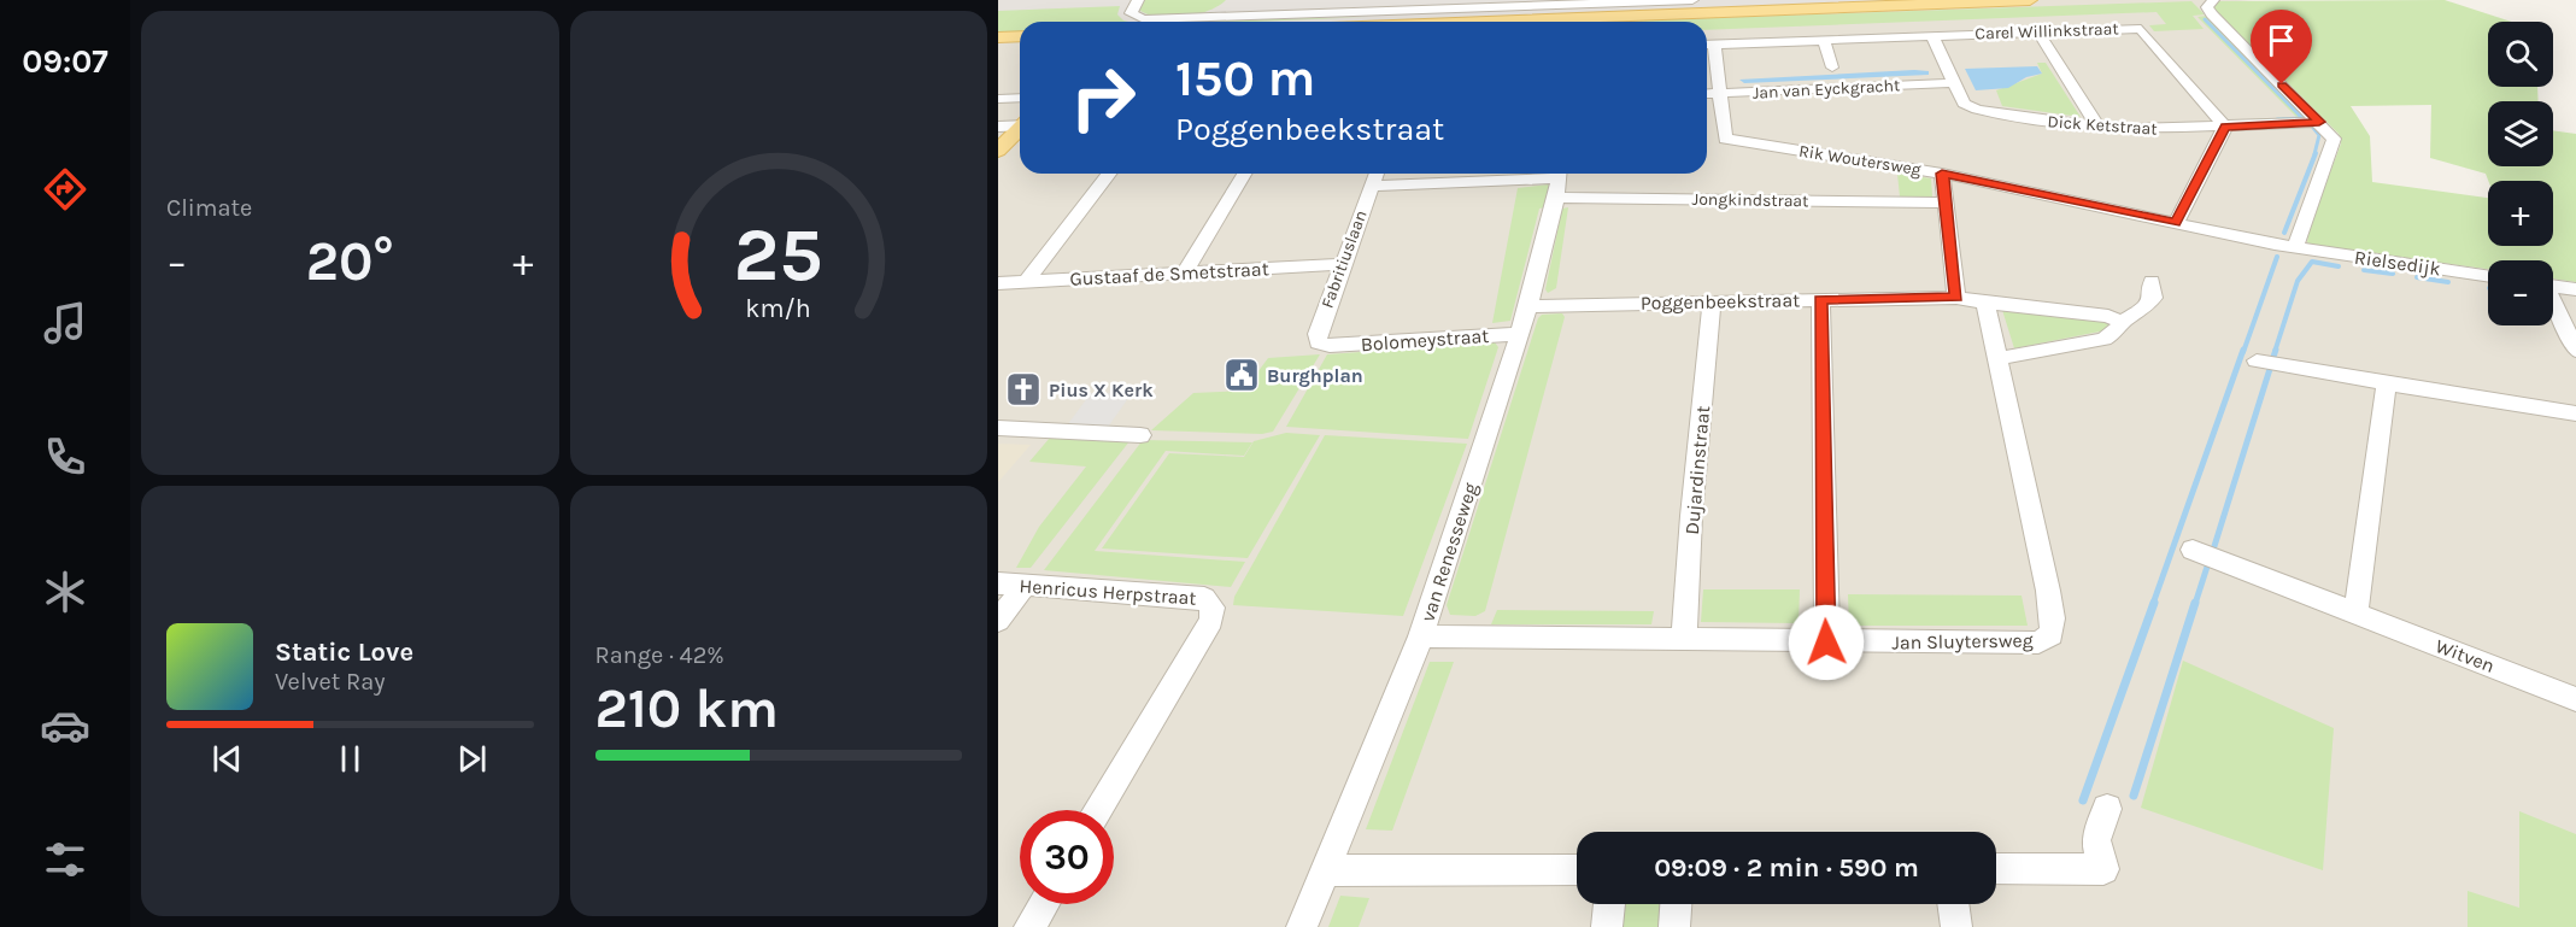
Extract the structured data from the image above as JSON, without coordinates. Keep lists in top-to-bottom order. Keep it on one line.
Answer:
{"streets":{"street":["Carel Willinkstraat","Jan van Eyckgracht","Dick Ketstraat","Rik Woutersweg","Jongkindstraat","Fabritiuslaan","Rielsedijk","Gustaaf de Smetstraat","Poggenbeekstraat","Bolomeystraat","Dujardinstraat","van Renesseweg","Henricus Herpstraat","Jan Sluytersweg","Witven"]},"crossings":[["Carel Willinkstraat","Dick Ketstraat"],["Jan van Eyckgracht","Dick Ketstraat"],["Jan van Eyckgracht","Rik Woutersweg"],["Rik Woutersweg","Rielsedijk"],["Jongkindstraat","Fabritiuslaan"],["Jongkindstraat","van Renesseweg"],["Fabritiuslaan","Gustaaf de Smetstraat"],["Fabritiuslaan","Bolomeystraat"],["Poggenbeekstraat","Dujardinstraat"],["Poggenbeekstraat","van Renesseweg"],["Bolomeystraat","van Renesseweg"],["Dujardinstraat","Jan Sluytersweg"],["van Renesseweg","Jan Sluytersweg"]],"places":{"public building":["Burghplan"],"church":["Pius X Kerk"]},"page":{"tabs":"09:07","tile":["Climate",["Range · 42%","210 km"]],"map_buttons":["+","−"],"turn":["150 m","Poggenbeekstraat"],"heat":["−","20°","+"],"song":["Static Love","Velvet Ray"],"limit":"30","trip":"09:09 · 2 min · 590 m","gauge":["25","km/h"]}}
